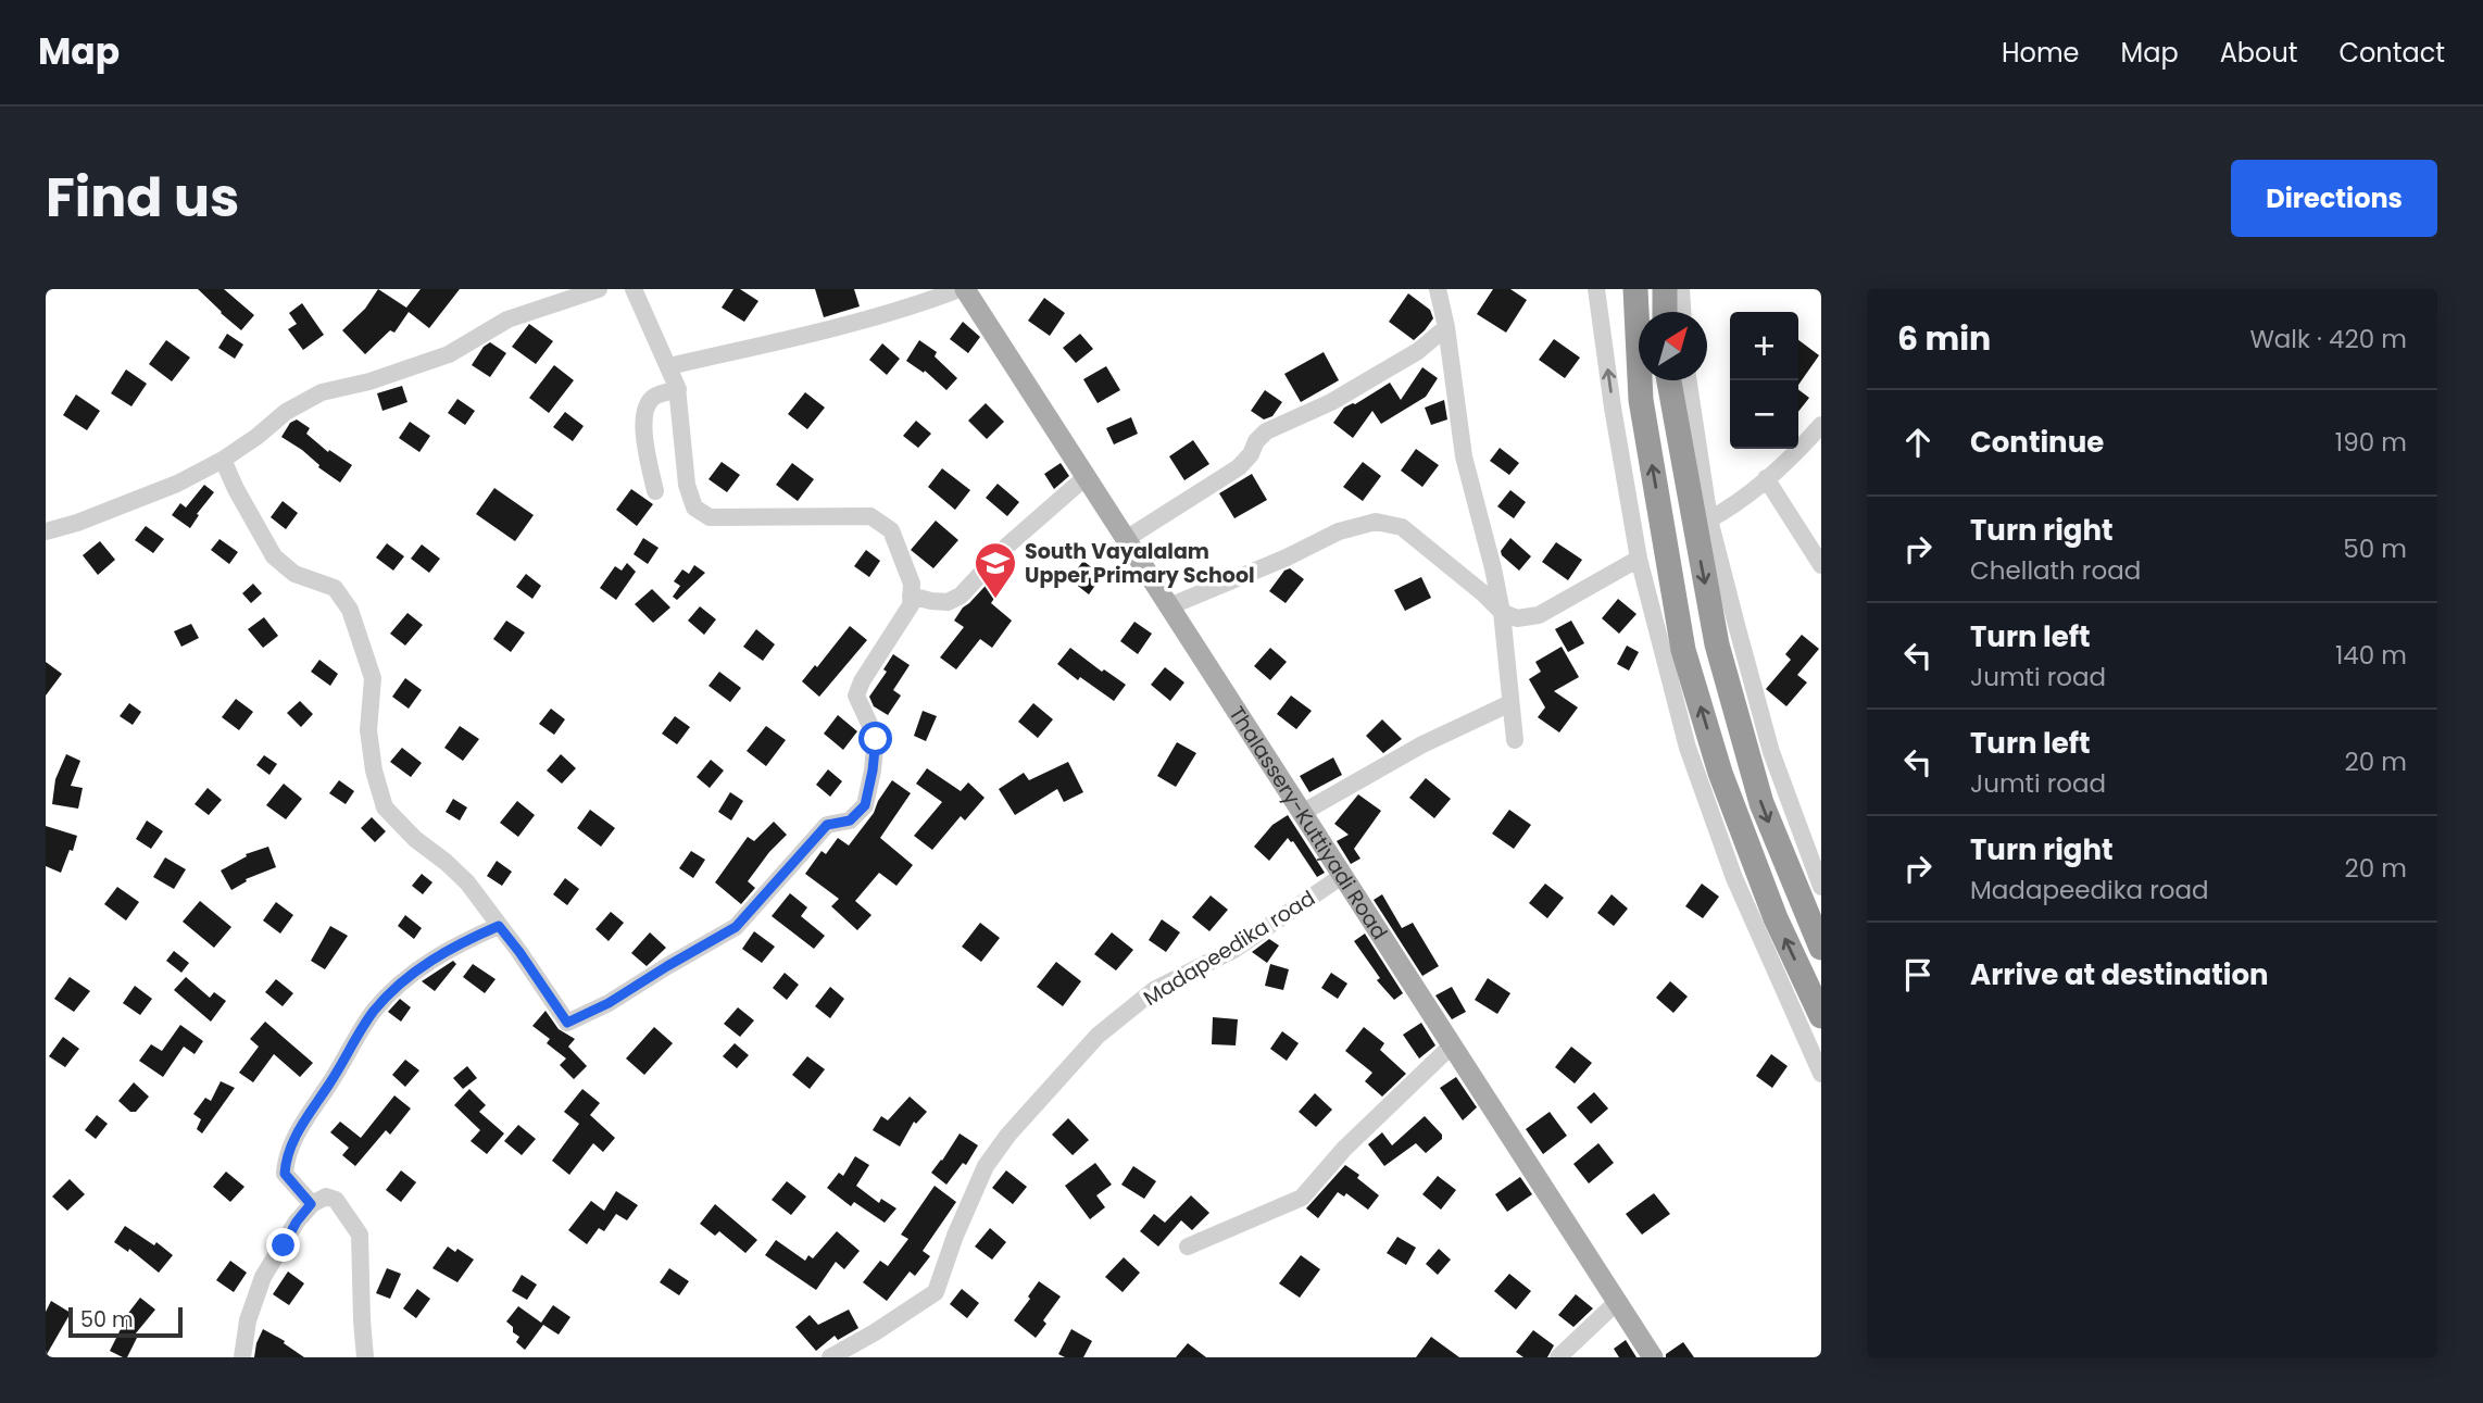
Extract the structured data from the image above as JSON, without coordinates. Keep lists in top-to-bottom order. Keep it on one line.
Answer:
{"streets":{"main road":["Thalassery-Kuttiyadi Road"],"street":["Madapeedika road"]},"crossings":[["Thalassery-Kuttiyadi Road","Madapeedika road"]],"places":{"school or university":["South Vayalalam Upper Primary School"]},"scale_bar":"50 m","north":"top right","page":{"header":"Map","nav":["Home","Map","About","Contact"],"title":"Find us","buttons":"Directions","heading":["6 min","Walk · 420 m"],"map_buttons":["+","−"],"list":[["Continue","190 m"],["Turn right","Chellath road","50 m"],["Turn left","Jumti road","140 m"],["Turn left","Jumti road","20 m"],["Turn right","Madapeedika road","20 m"],"Arrive at destination"],"scale":"50 m"}}
